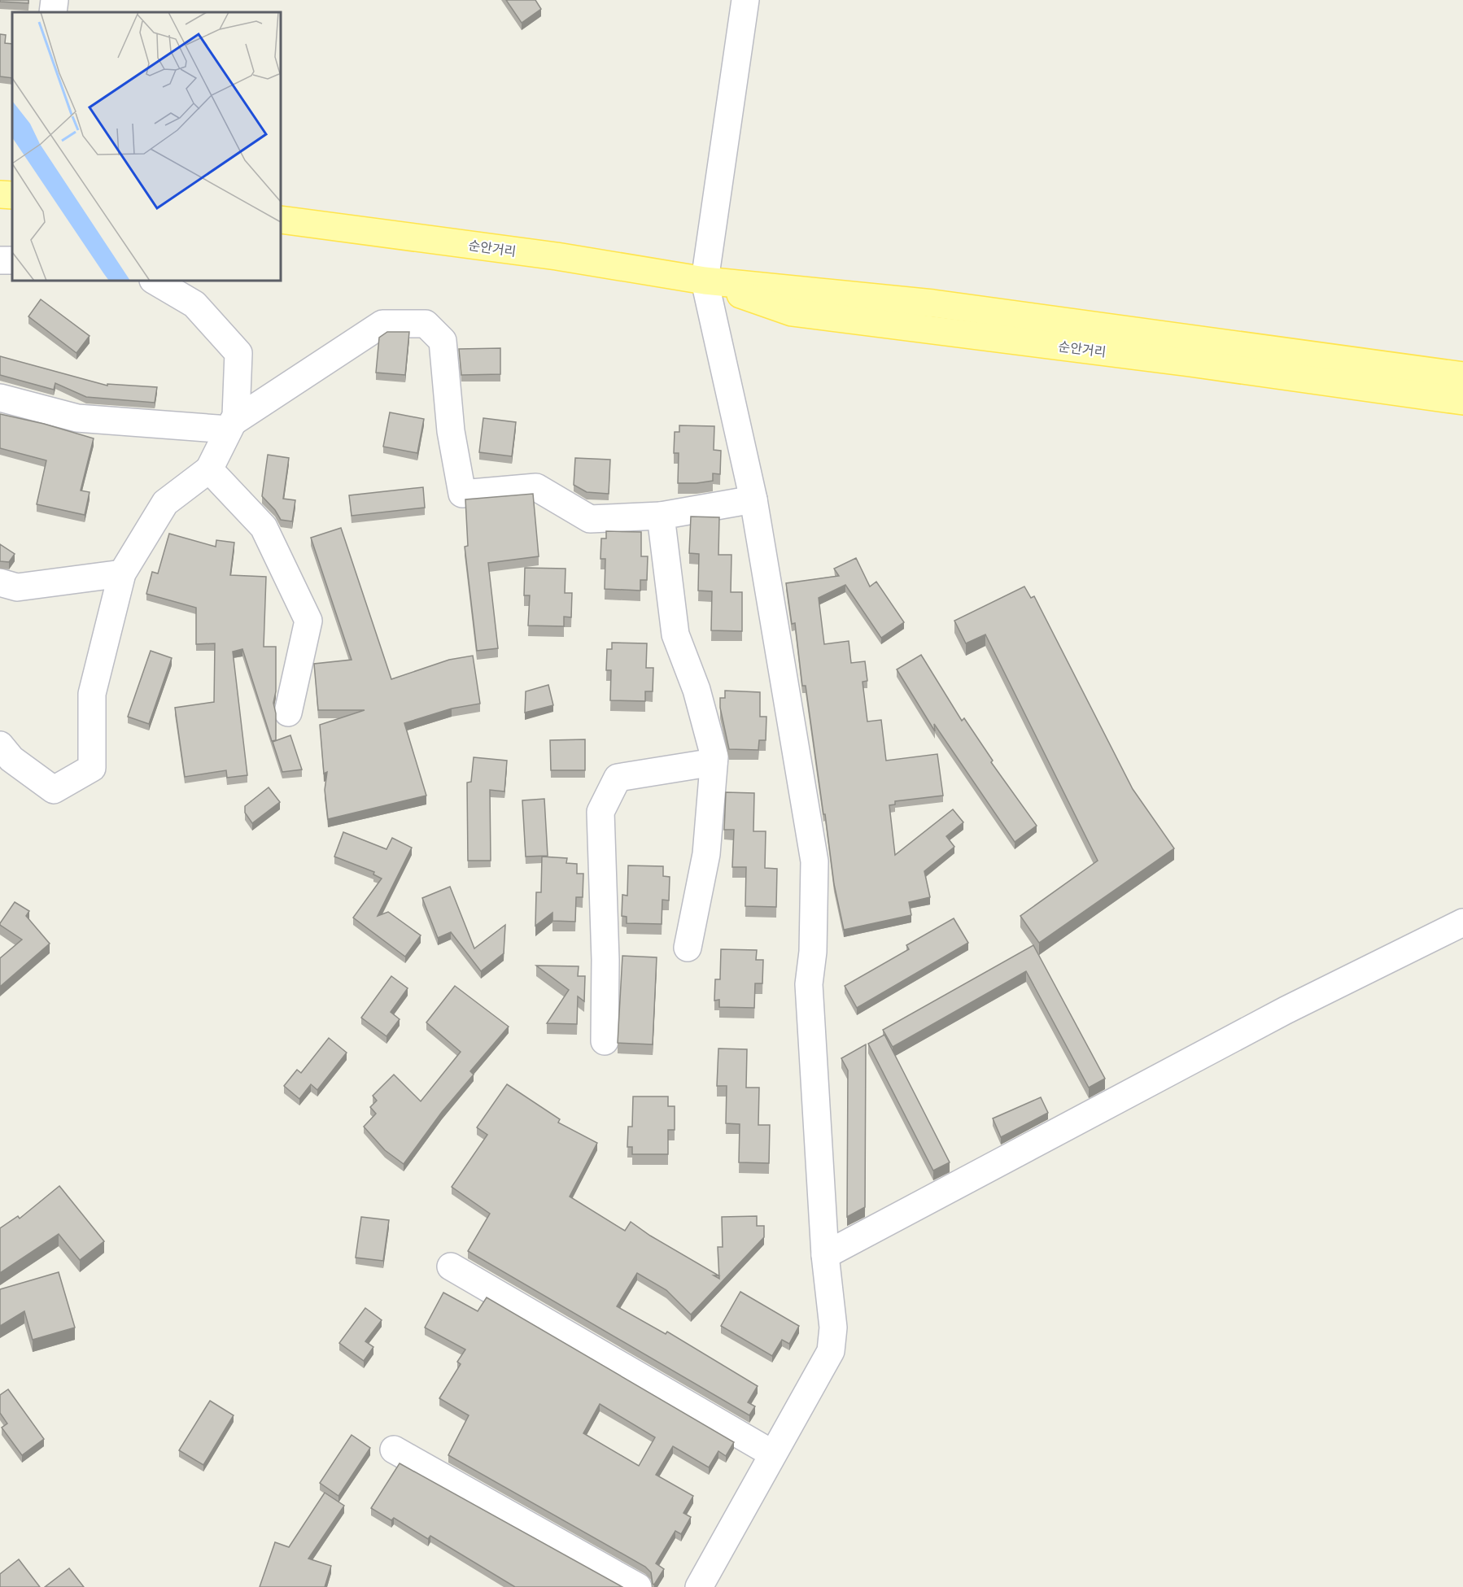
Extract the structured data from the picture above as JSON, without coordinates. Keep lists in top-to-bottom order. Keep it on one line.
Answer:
{"streets":{"main road":["순안거리"]}}
